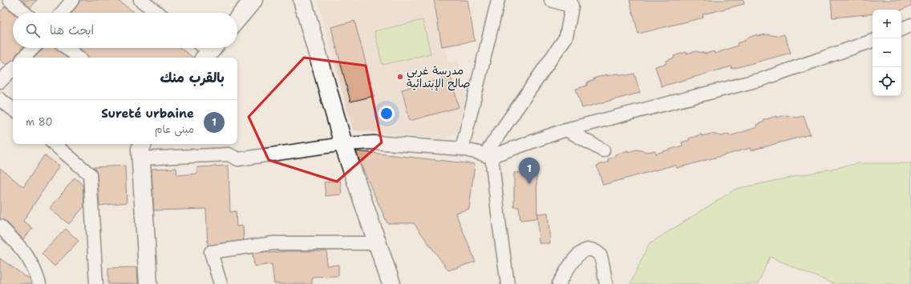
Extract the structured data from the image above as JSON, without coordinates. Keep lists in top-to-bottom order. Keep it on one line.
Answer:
{"places":["مدرسة غربي صالح الإبتدائية"],"page":{"map_buttons":["+","−"],"search":"ابحث هنا","heading":"بالقرب منك","list":[{"mark":"1","name":"Sureté urbaine","note":"مبنى عام","value":"80 m"}],"pins":"1"}}
